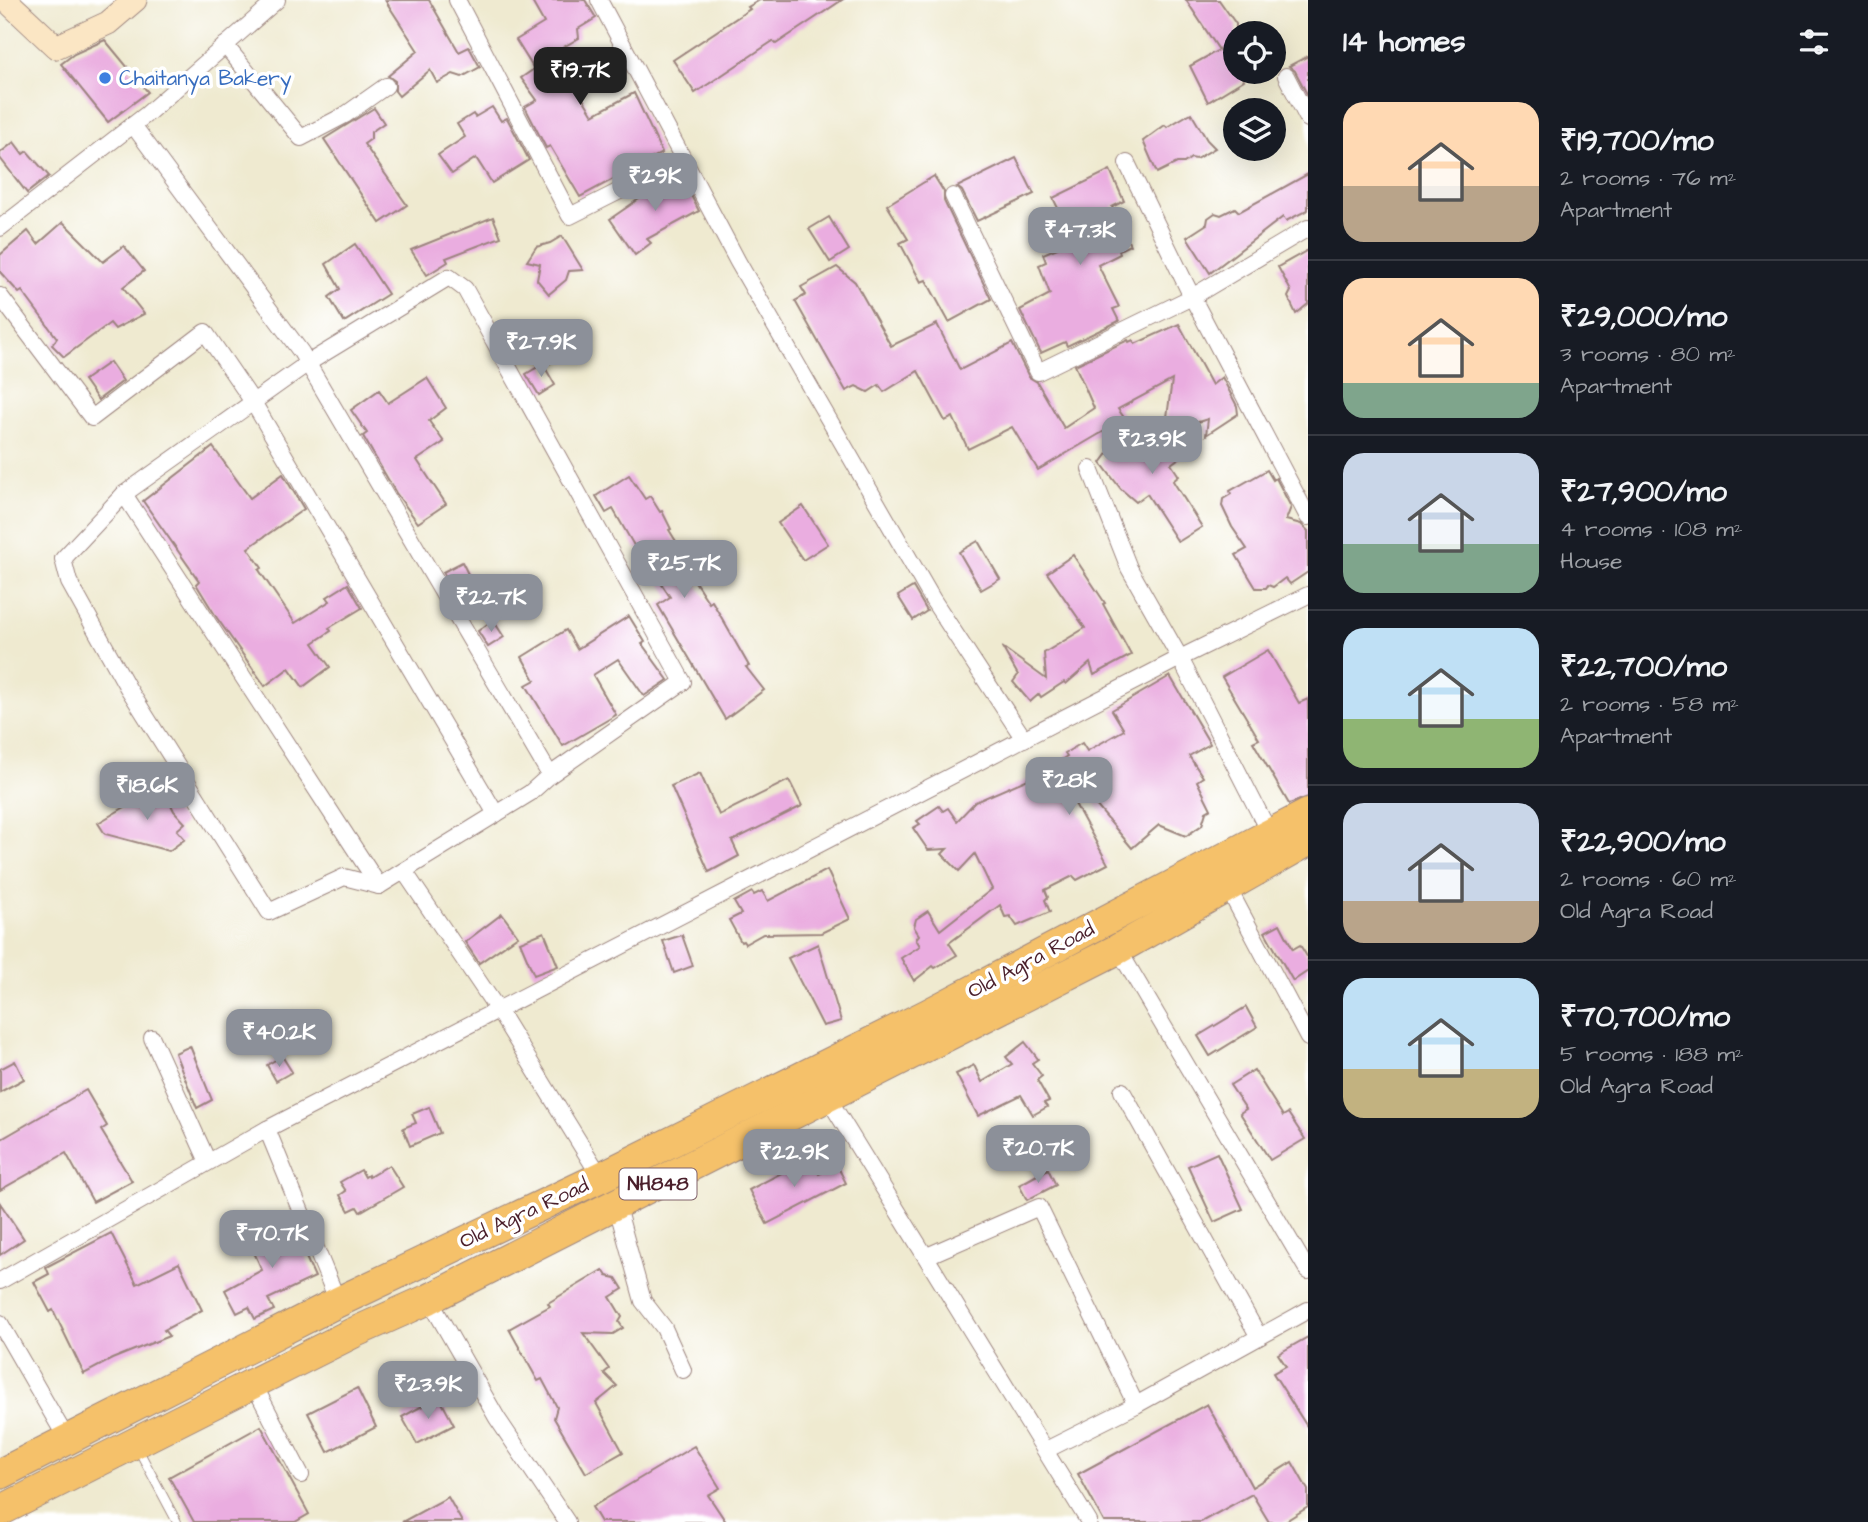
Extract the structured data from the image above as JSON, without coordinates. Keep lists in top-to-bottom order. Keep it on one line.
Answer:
{"streets":{"highway":["Old Agra Road","NH848"]},"crossings":[["Old Agra Road","NH848"]],"places":["Chaitanya Bakery"],"page":{"heading":"14 homes","price":["₹19.7K","₹29K","₹47.3K","₹27.9K","₹23.9K","₹25.7K","₹22.7K","₹28K","₹18.6K","₹40.2K","₹20.7K","₹22.9K","₹70.7K","₹23.9K"],"list":[{"name":"₹19,700/mo","note":"2 rooms · 76 m² · Apartment"},{"name":"₹29,000/mo","note":"3 rooms · 80 m² · Apartment"},{"name":"₹27,900/mo","note":"4 rooms · 108 m² · House"},{"name":"₹22,700/mo","note":"2 rooms · 58 m² · Apartment"},{"name":"₹22,900/mo","note":"2 rooms · 60 m² · Old Agra Road"},{"name":"₹70,700/mo","note":"5 rooms · 188 m² · Old Agra Road"}]}}
